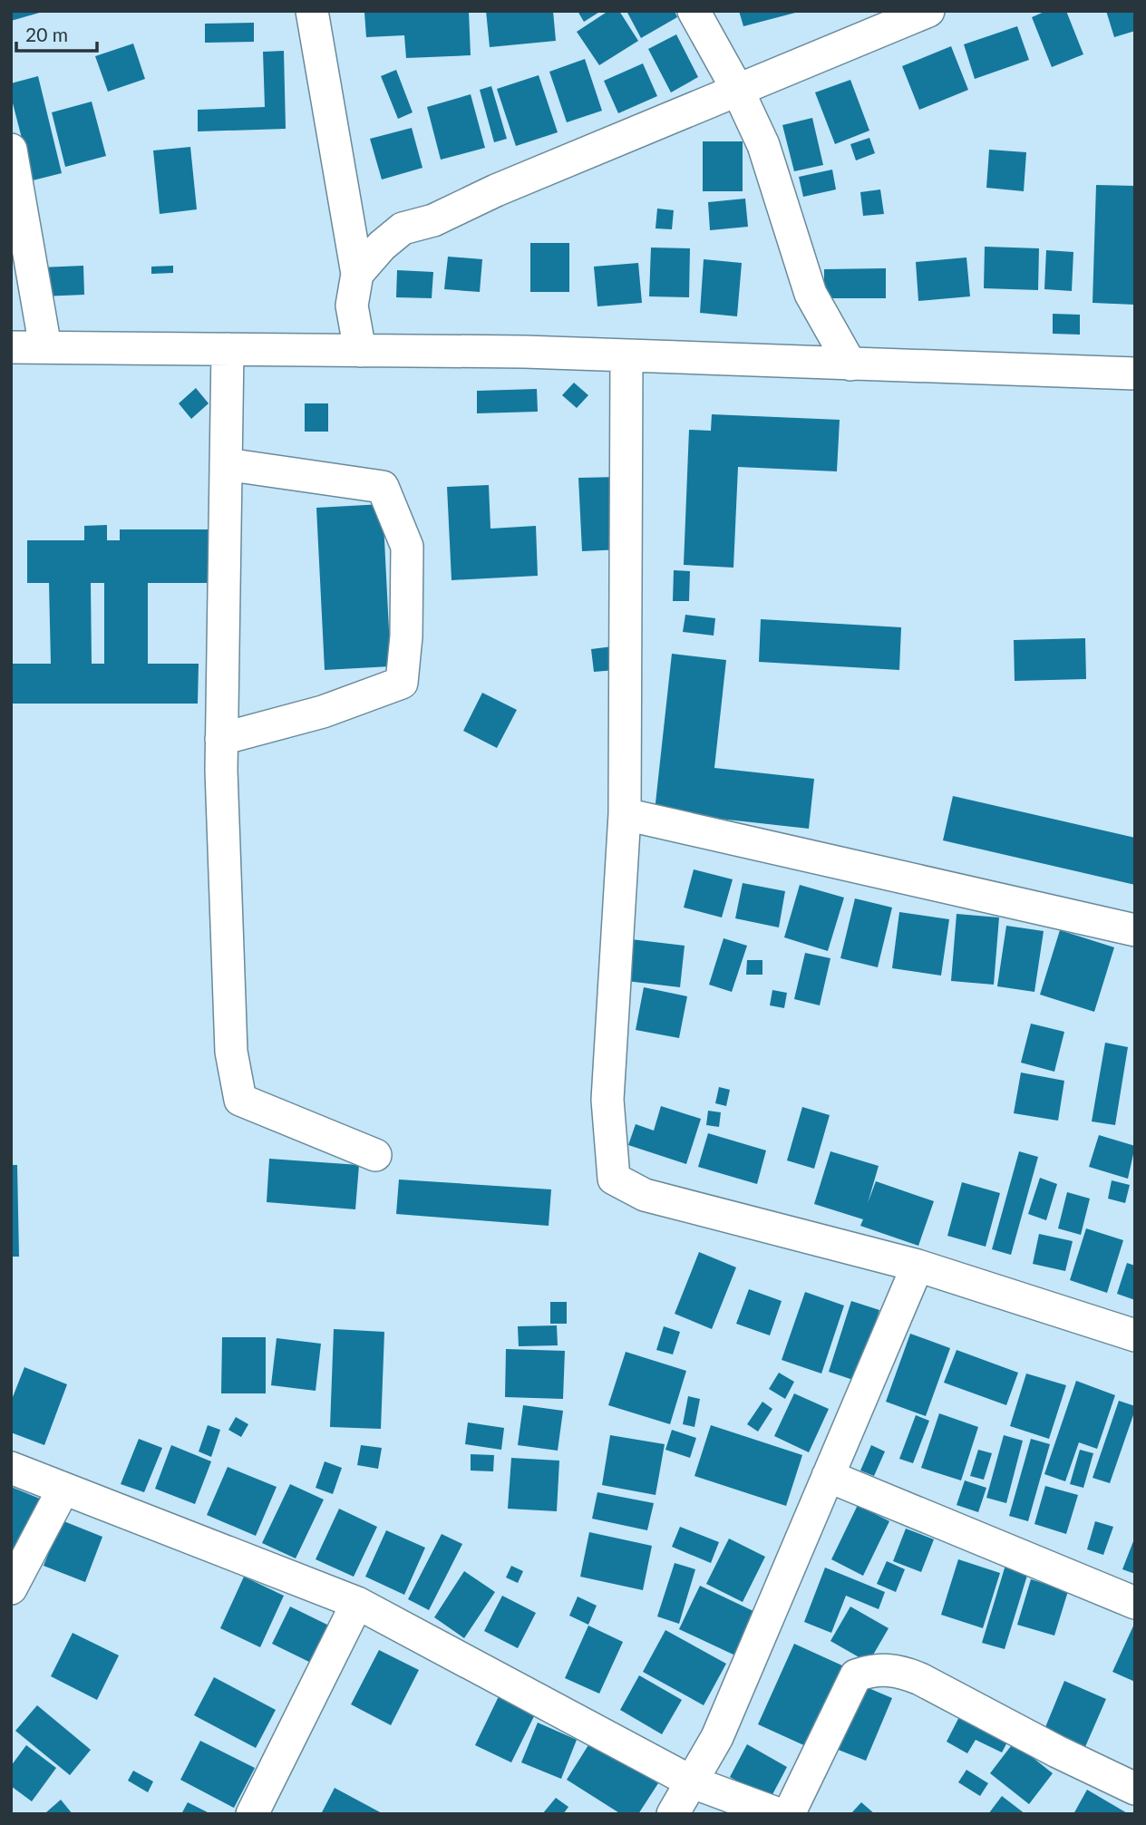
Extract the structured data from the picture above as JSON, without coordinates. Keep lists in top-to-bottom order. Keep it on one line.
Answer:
{"scale_bar":"20 m"}
